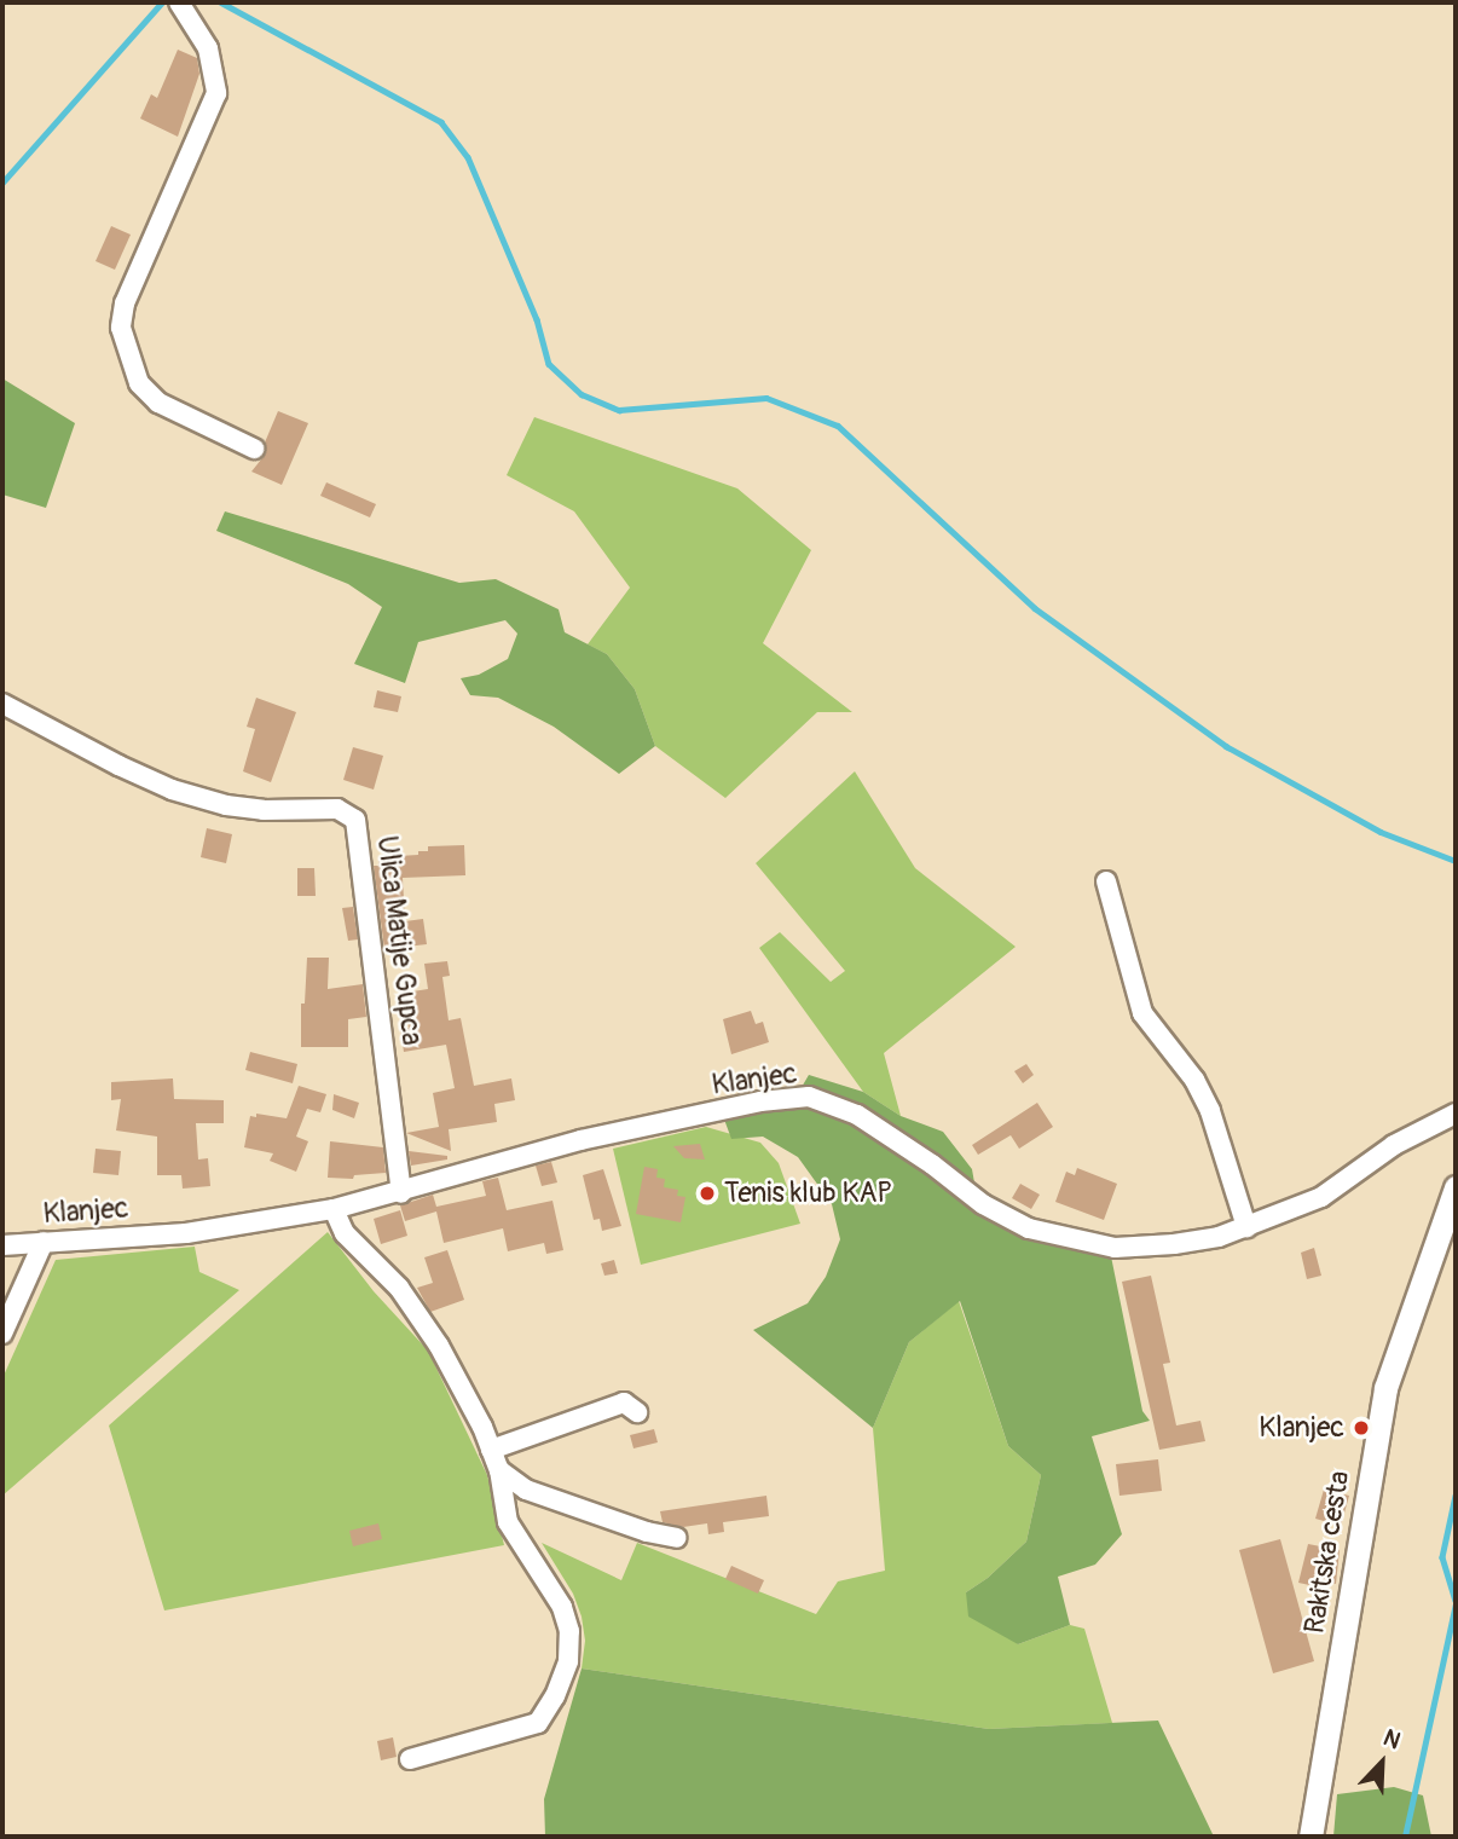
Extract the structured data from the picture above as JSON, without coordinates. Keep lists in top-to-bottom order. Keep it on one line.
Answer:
{"streets":{"main road":["Rakitska cesta"],"street":["Ulica Matije Gupca","Klanjec"]},"crossings":[["Ulica Matije Gupca","Klanjec"]],"places":["Tenis klub KAP","Klanjec"],"north":"top right"}
